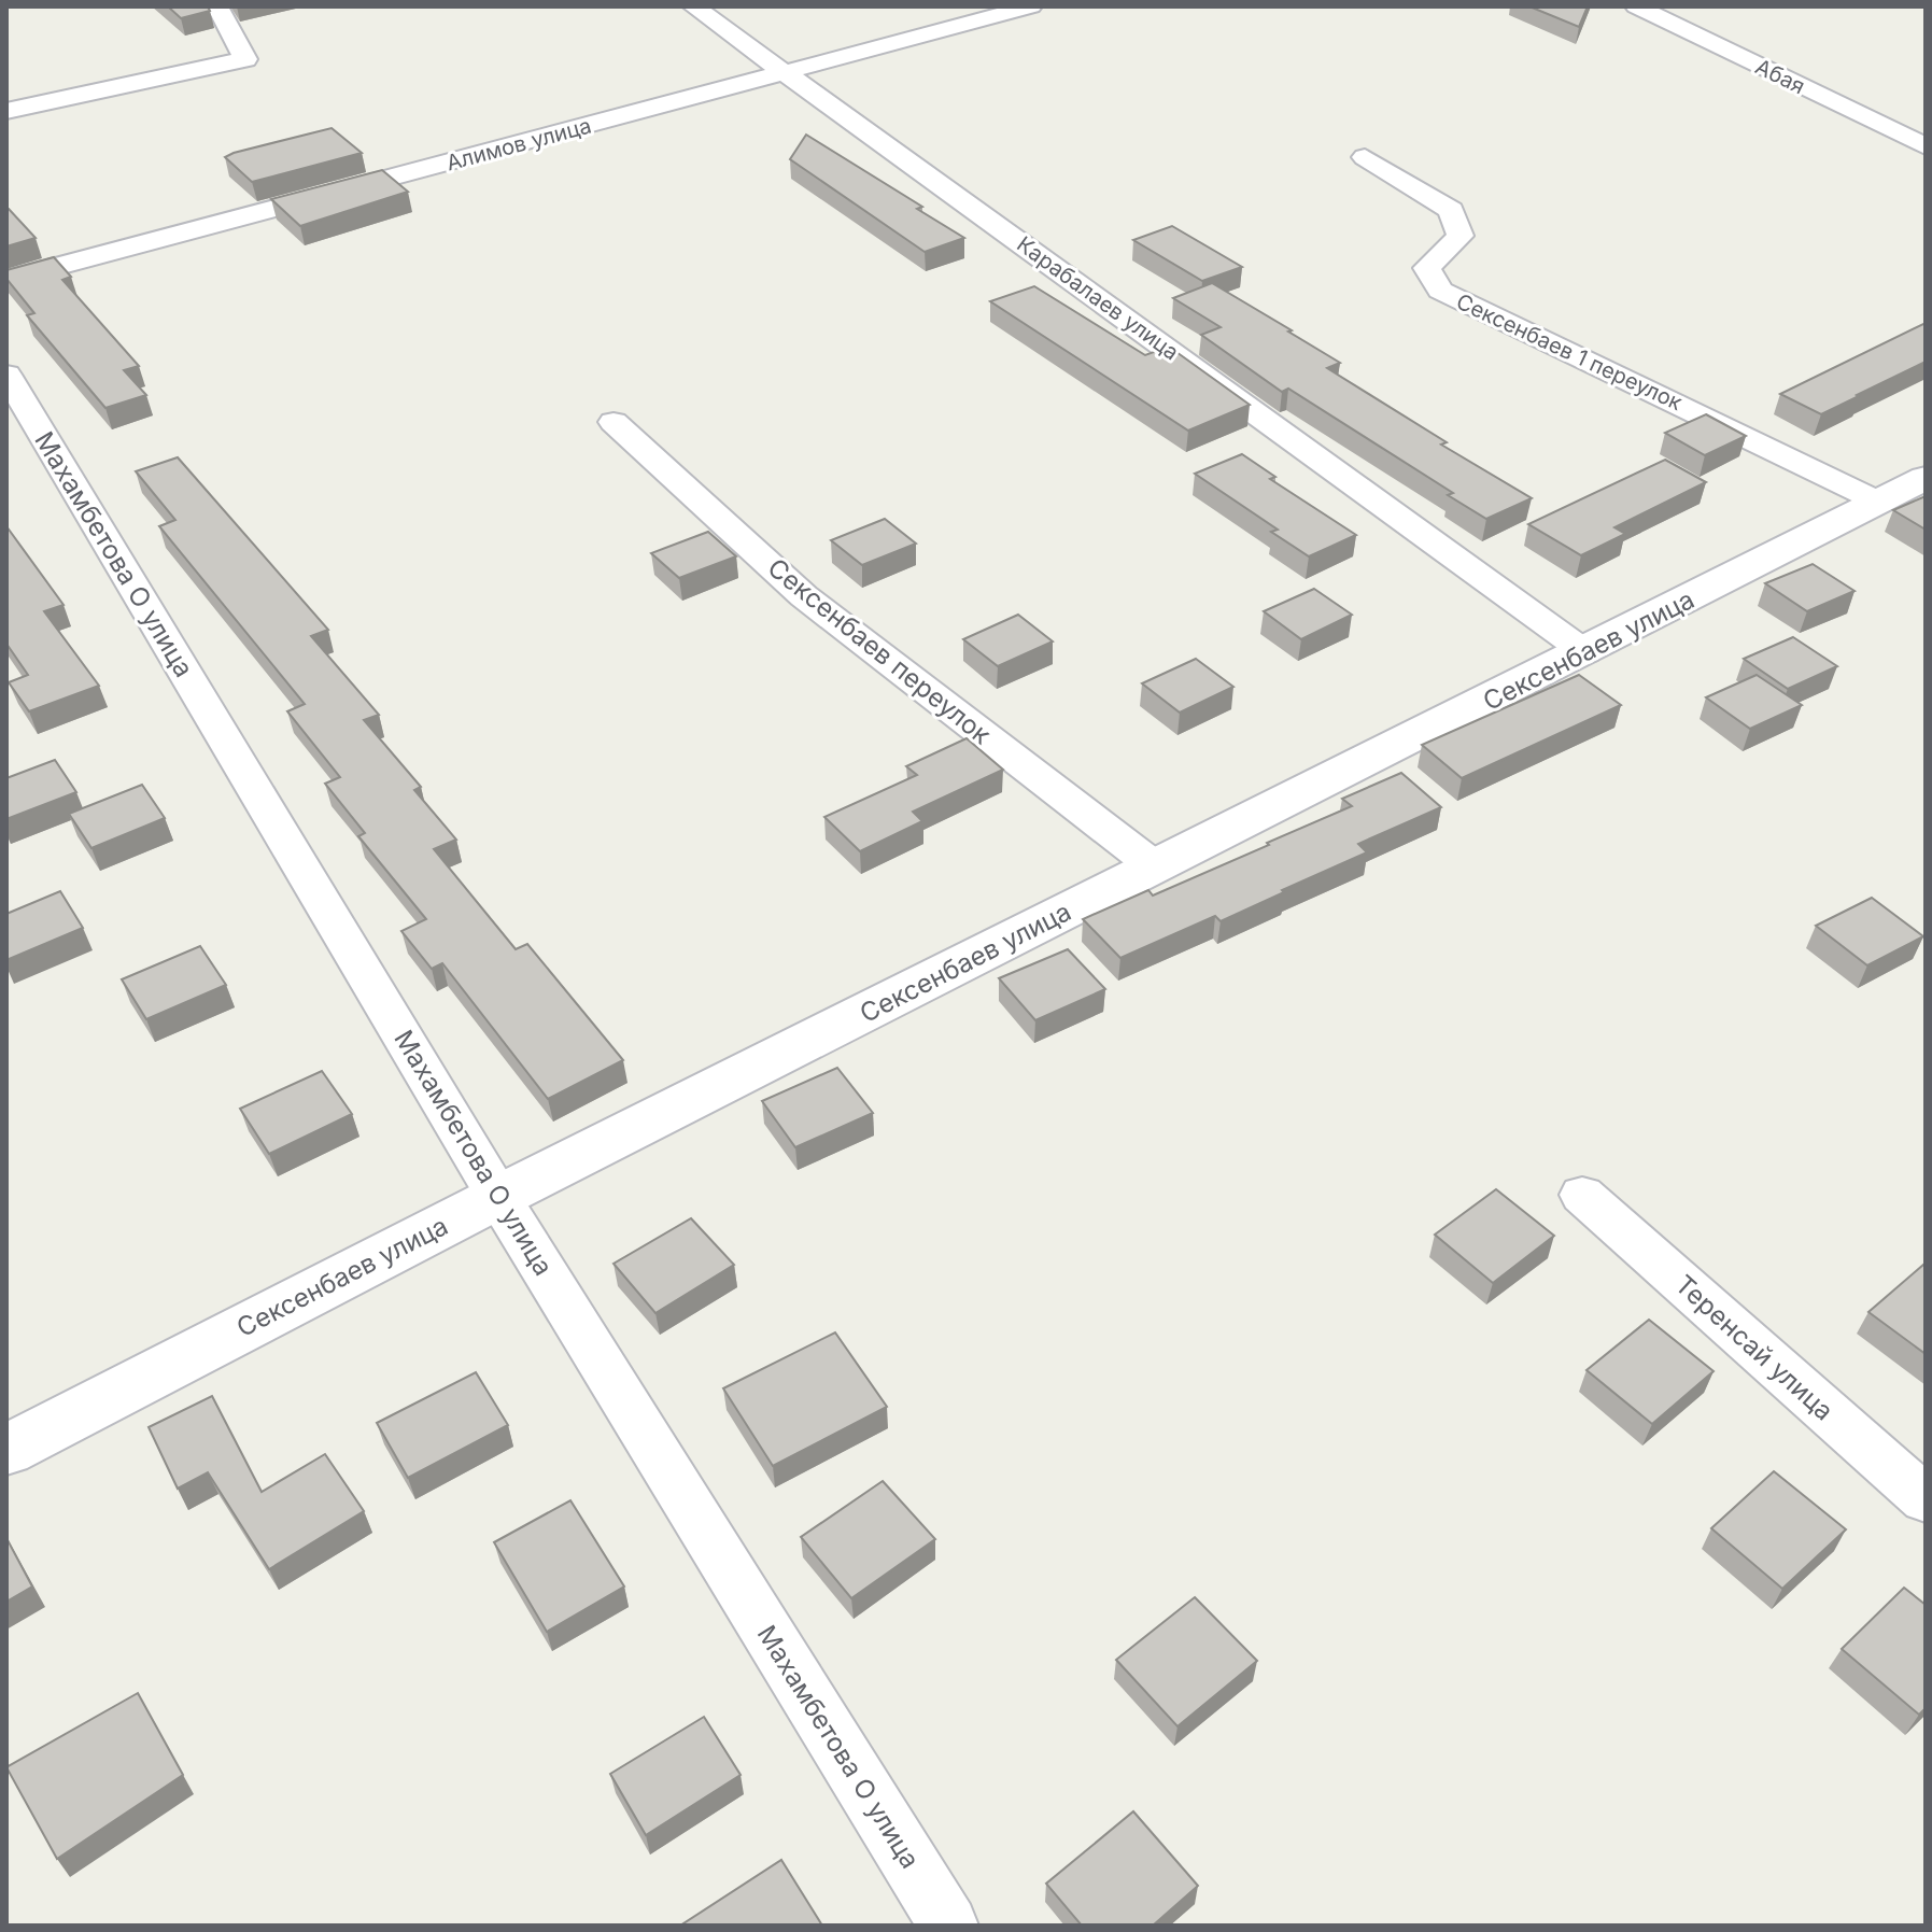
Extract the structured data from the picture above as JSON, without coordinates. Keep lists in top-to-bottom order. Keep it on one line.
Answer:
{"streets":{"street":["Абая","Алимов улица","Карабалаев улица","Сексенбаев 1 переулок","Махамбетова О улица","Сексенбаев улица","Сексенбаев переулок","Теренсай улица"]},"crossings":[["Алимов улица","Карабалаев улица"],["Карабалаев улица","Сексенбаев улица"],["Сексенбаев 1 переулок","Сексенбаев улица"],["Махамбетова О улица","Сексенбаев улица"],["Сексенбаев улица","Сексенбаев переулок"]]}
